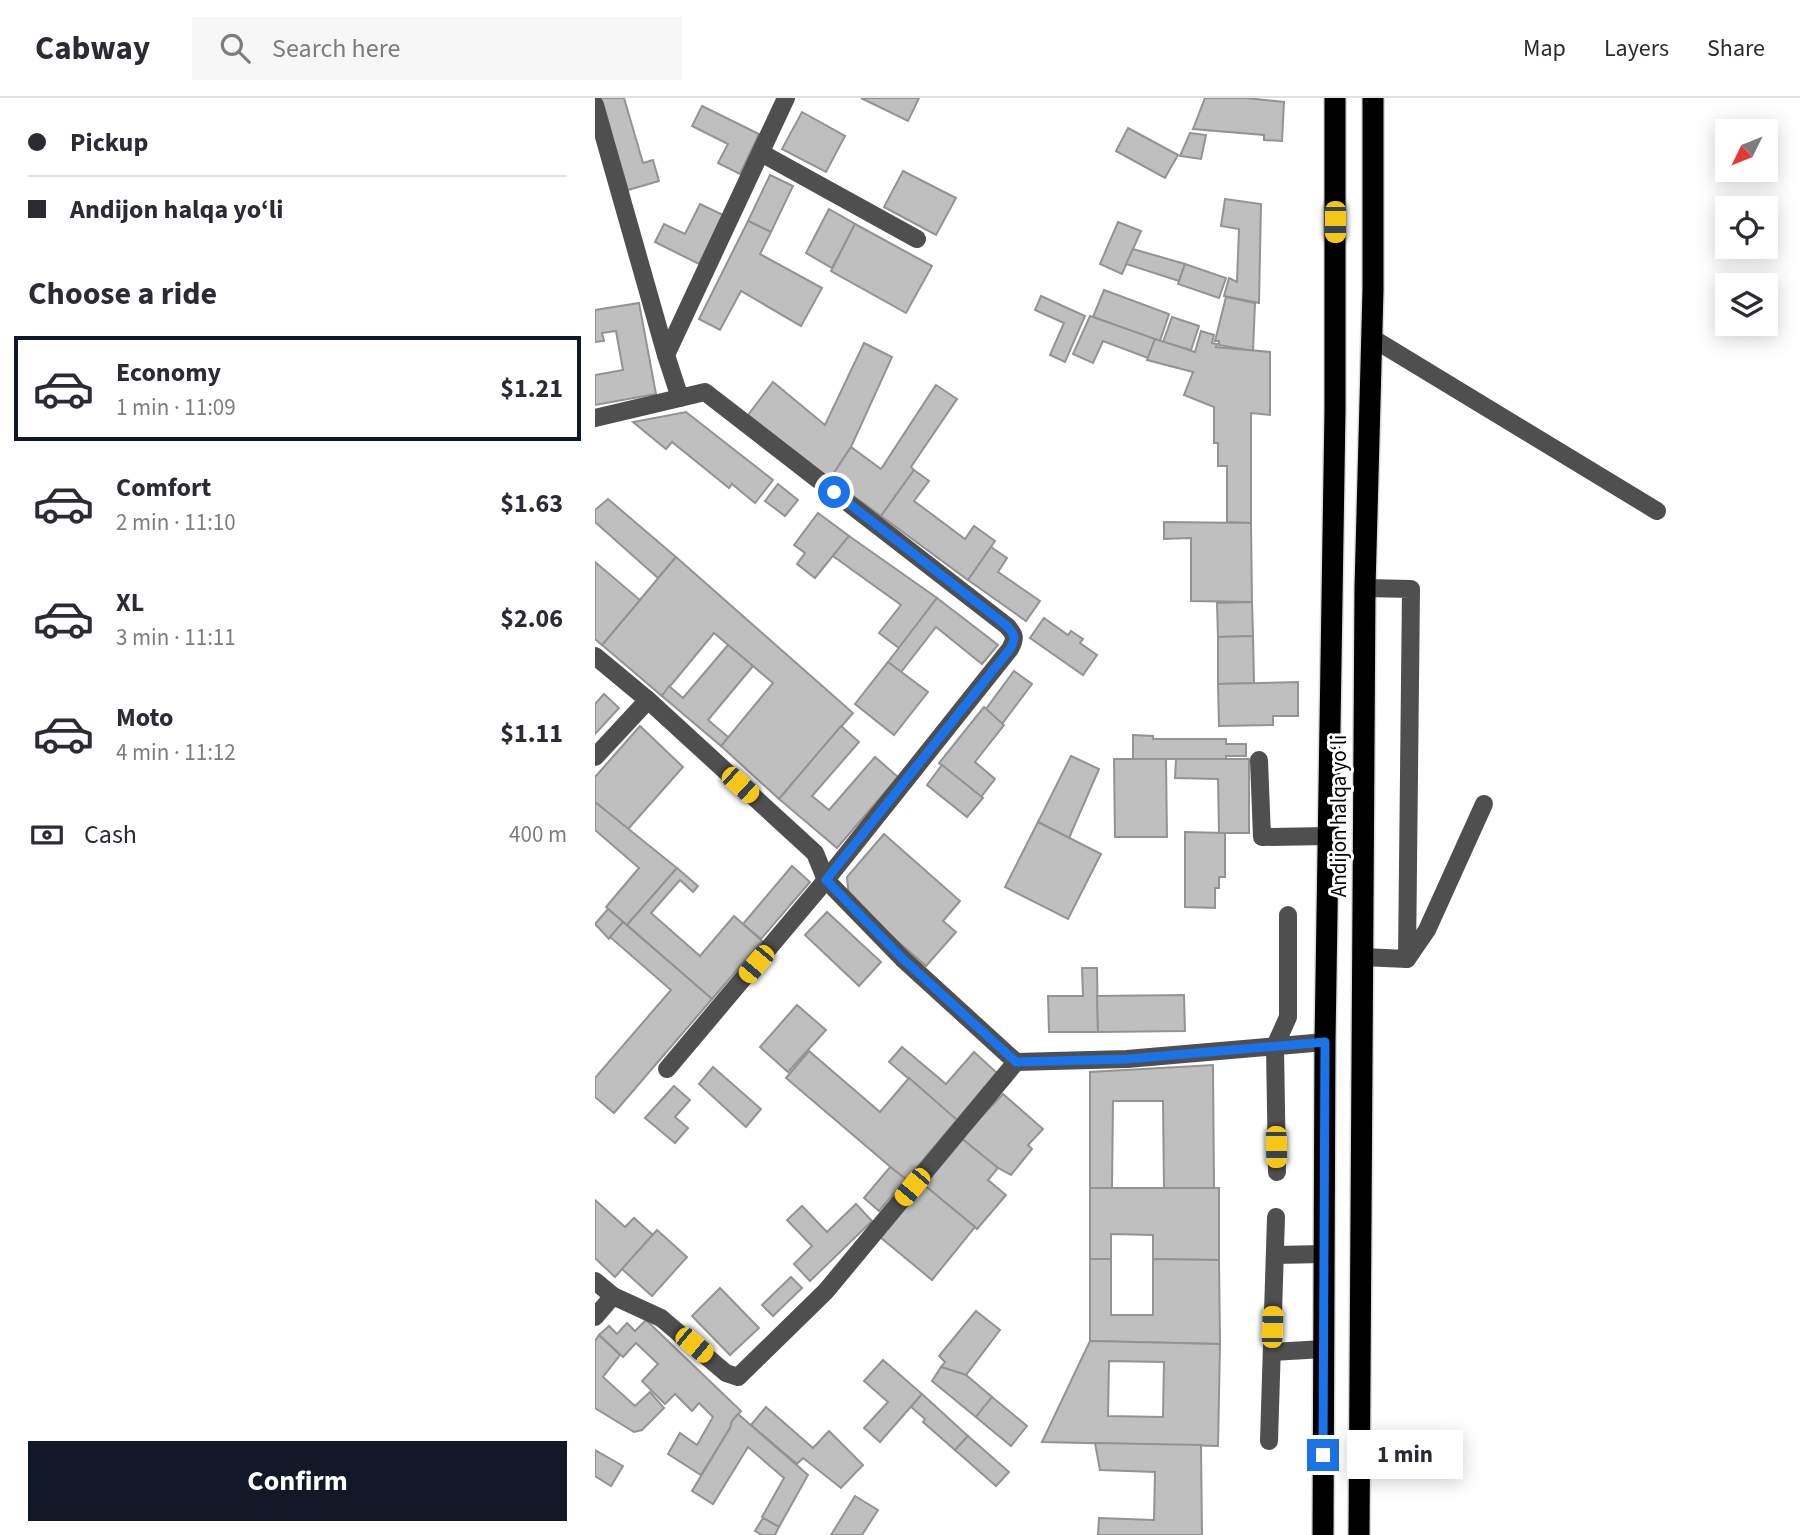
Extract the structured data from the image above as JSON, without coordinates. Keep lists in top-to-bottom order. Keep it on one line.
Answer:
{"streets":{"highway":["Andijon halqa yo‘li"]},"north":"bottom left","page":{"header":"Cabway","search":"Search here","nav":["Map","Layers","Share"],"banner":["Pickup","Andijon halqa yo‘li"],"heading":"Choose a ride","list":[{"name":"Economy","note":"1 min · 11:09","value":"$1.21"},{"name":"Comfort","note":"2 min · 11:10","value":"$1.63"},{"name":"XL","note":"3 min · 11:11","value":"$2.06"},{"name":"Moto","note":"4 min · 11:12","value":"$1.11"}],"pay":["Cash","400 m"],"buttons":"Confirm","bubble":"1 min"}}
